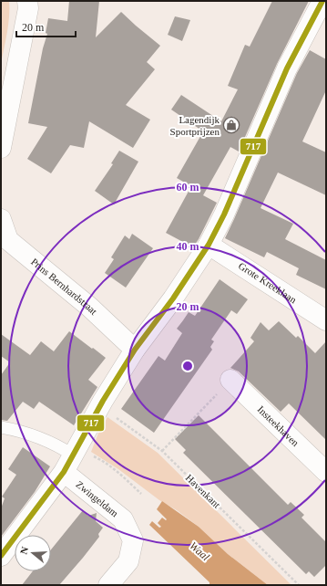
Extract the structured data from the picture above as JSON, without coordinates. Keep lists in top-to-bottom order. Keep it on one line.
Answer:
{"streets":{"street":["Grote Kreeklaan","Prins Bernhardstraat","Insteekhaven","Zwingeldam"],"path":["Havenkant"]},"water":["Waal"],"places":{"shop":["Lagendijk Sportprijzen"]},"lines":["transit line 717"],"scale_bar":"20 m","north":"left","rings":["60 m","40 m","20 m"]}
